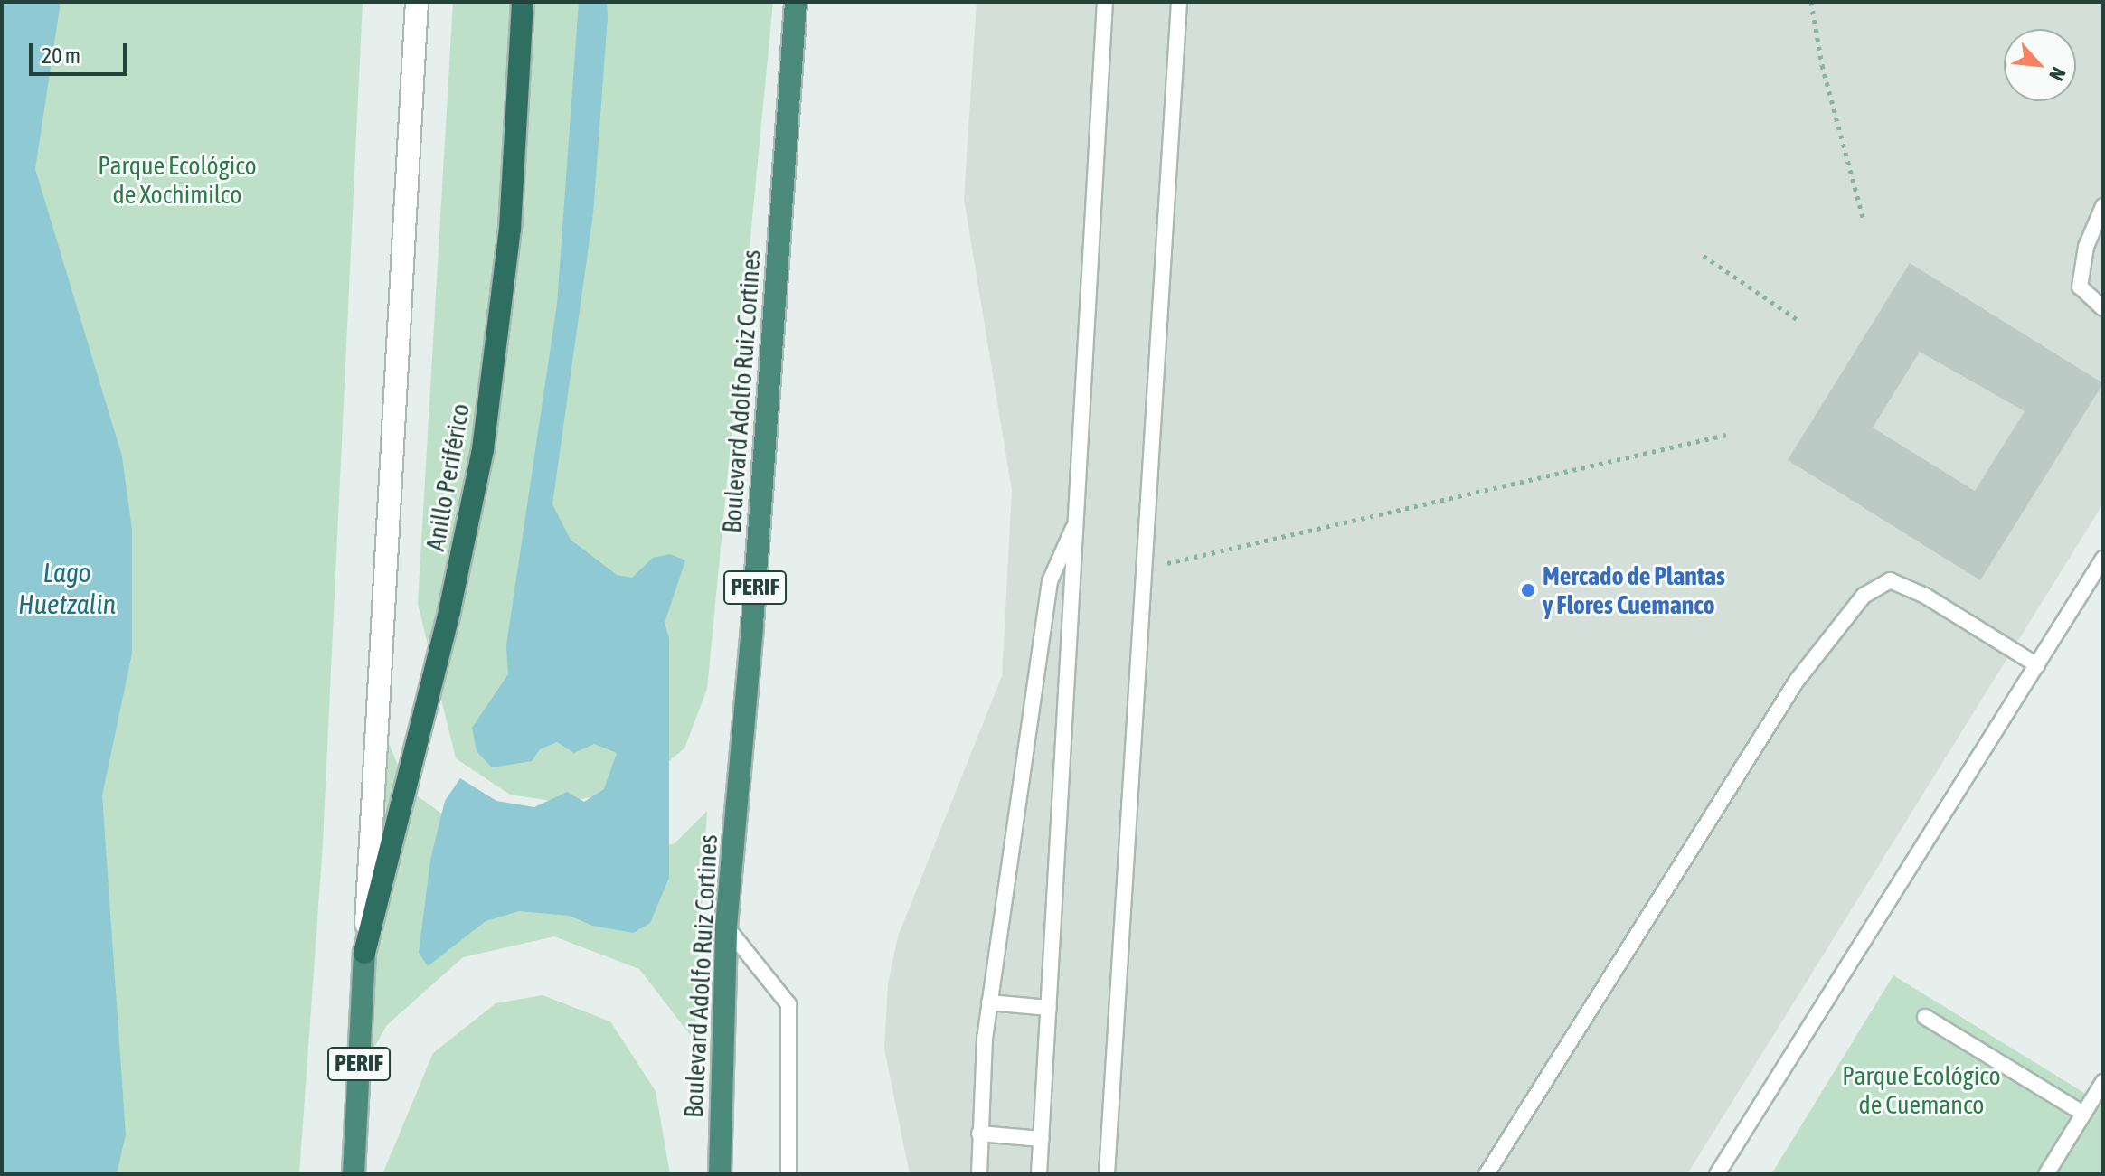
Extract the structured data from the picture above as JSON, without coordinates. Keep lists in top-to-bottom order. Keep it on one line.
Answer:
{"streets":{"highway":["Boulevard Adolfo Ruiz Cortines","Anillo Periférico","PERIF"]},"crossings":[["Anillo Periférico","PERIF"]],"water":["Lago Huetzalin"],"parks":["Parque Ecológico de Xochimilco","Parque Ecológico de Cuemanco"],"places":["Mercado de Plantas y Flores Cuemanco"],"scale_bar":"20 m","north":"bottom right"}
